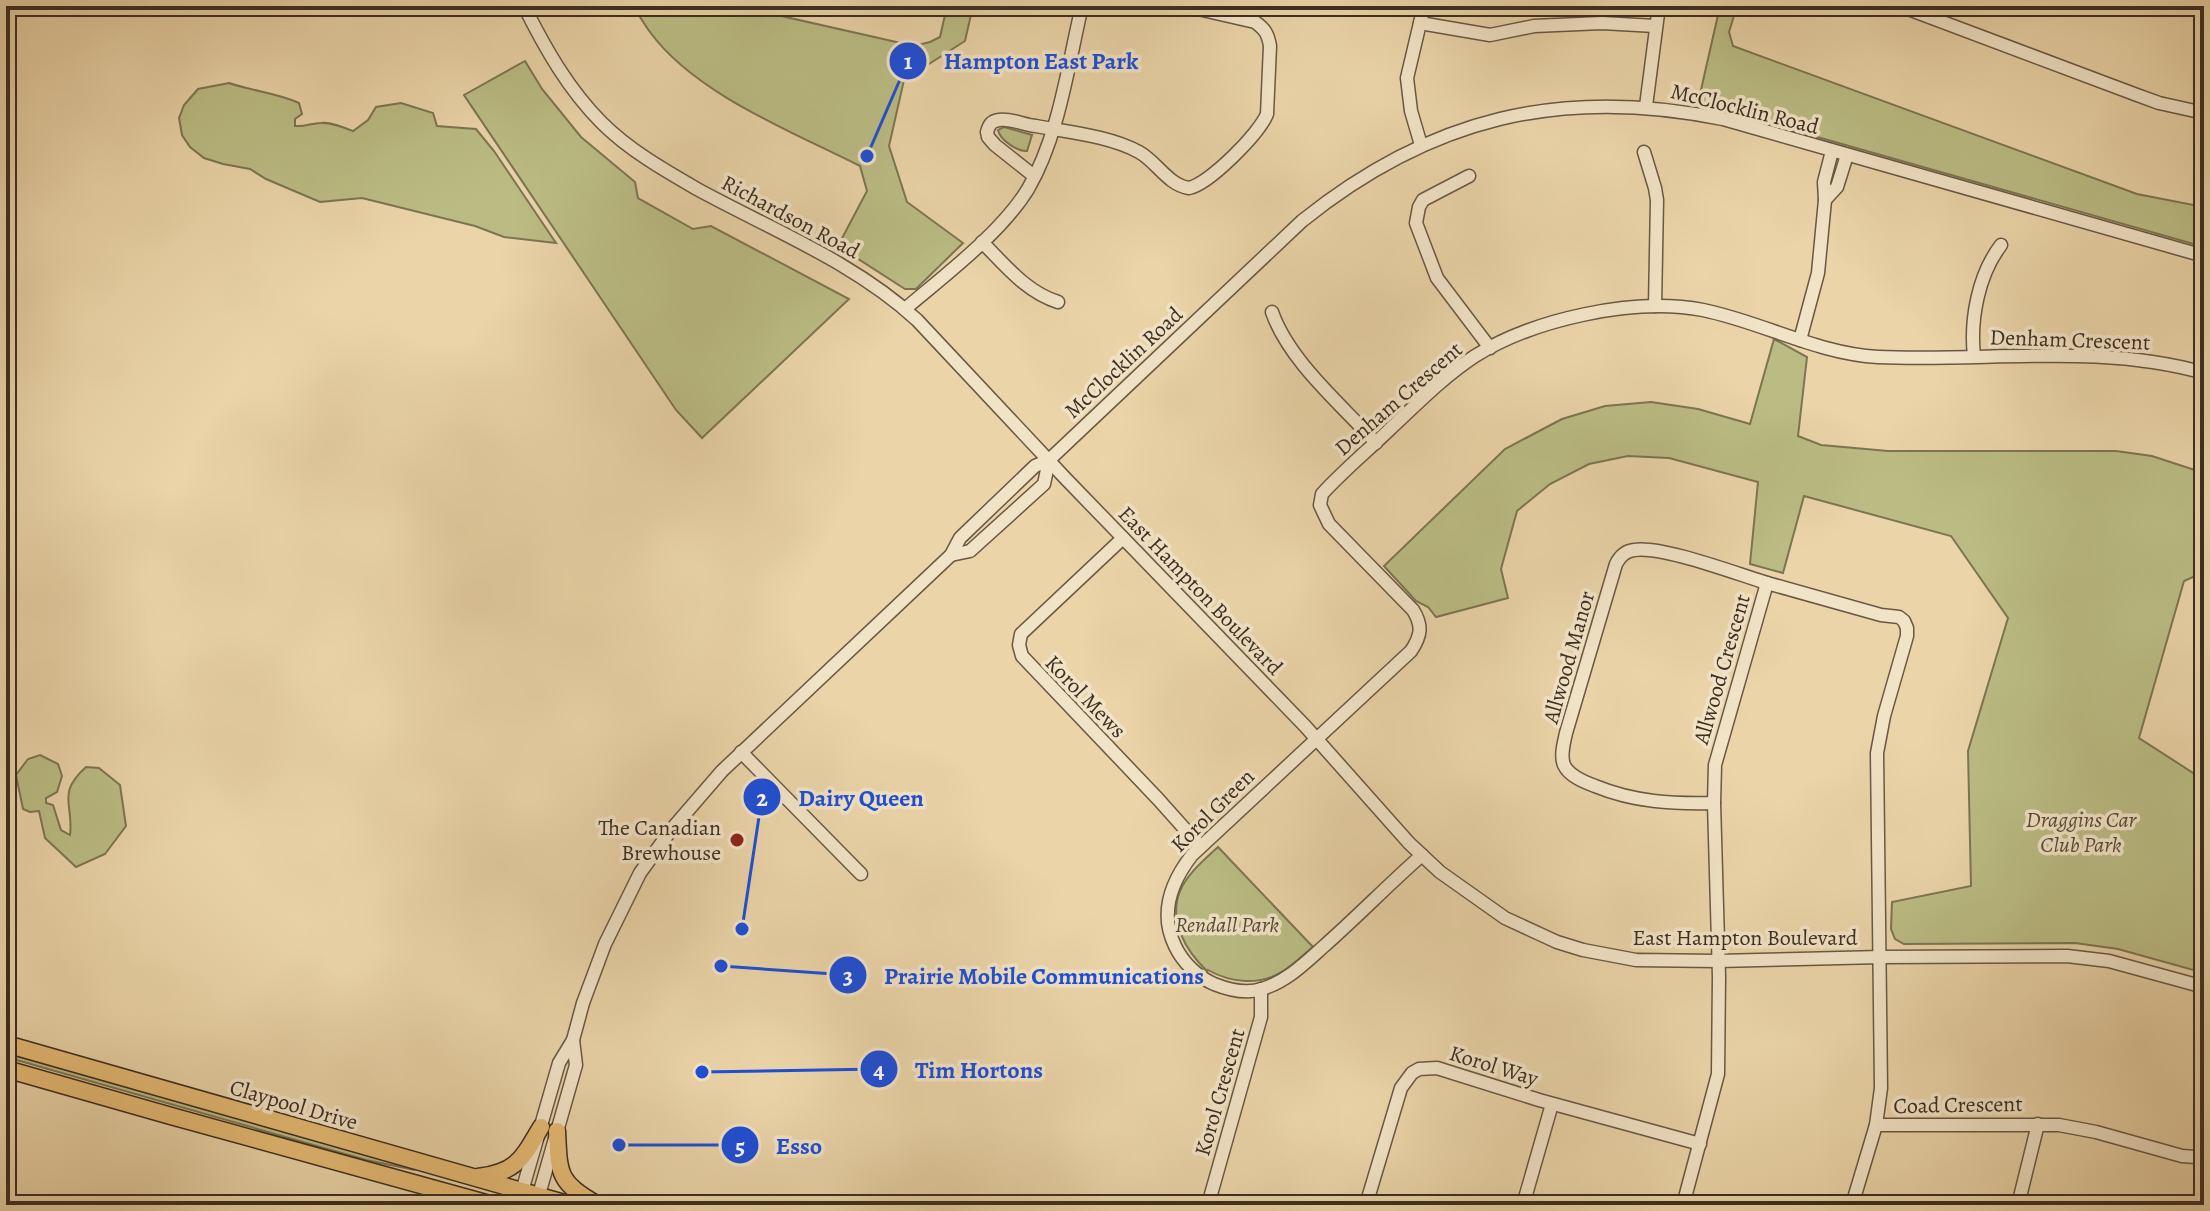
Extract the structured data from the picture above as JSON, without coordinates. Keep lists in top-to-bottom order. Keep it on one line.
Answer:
{"streets":{"main road":["Claypool Drive"],"street":["McClocklin Road","Richardson Road","Denham Crescent","East Hampton Boulevard","Allwood Manor","Allwood Crescent","Korol Mews","Korol Green","Korol Way","Korol Crescent","Coad Crescent"]},"crossings":[["McClocklin Road","Richardson Road"],["McClocklin Road","East Hampton Boulevard"],["McClocklin Road","Claypool Drive"],["Richardson Road","East Hampton Boulevard"],["Denham Crescent","East Hampton Boulevard"],["Denham Crescent","Korol Green"],["East Hampton Boulevard","Allwood Crescent"],["East Hampton Boulevard","Korol Mews"],["East Hampton Boulevard","Korol Green"],["East Hampton Boulevard","Coad Crescent"],["Allwood Manor","Allwood Crescent"],["Allwood Crescent","Coad Crescent"],["Korol Mews","Korol Green"],["Korol Green","Korol Crescent"]],"parks":["Draggins Car Club Park","Rendall Park"],"places":["Hampton East Park","The Canadian Brewhouse","Dairy Queen","Prairie Mobile Communications","Tim Hortons","Esso"]}
